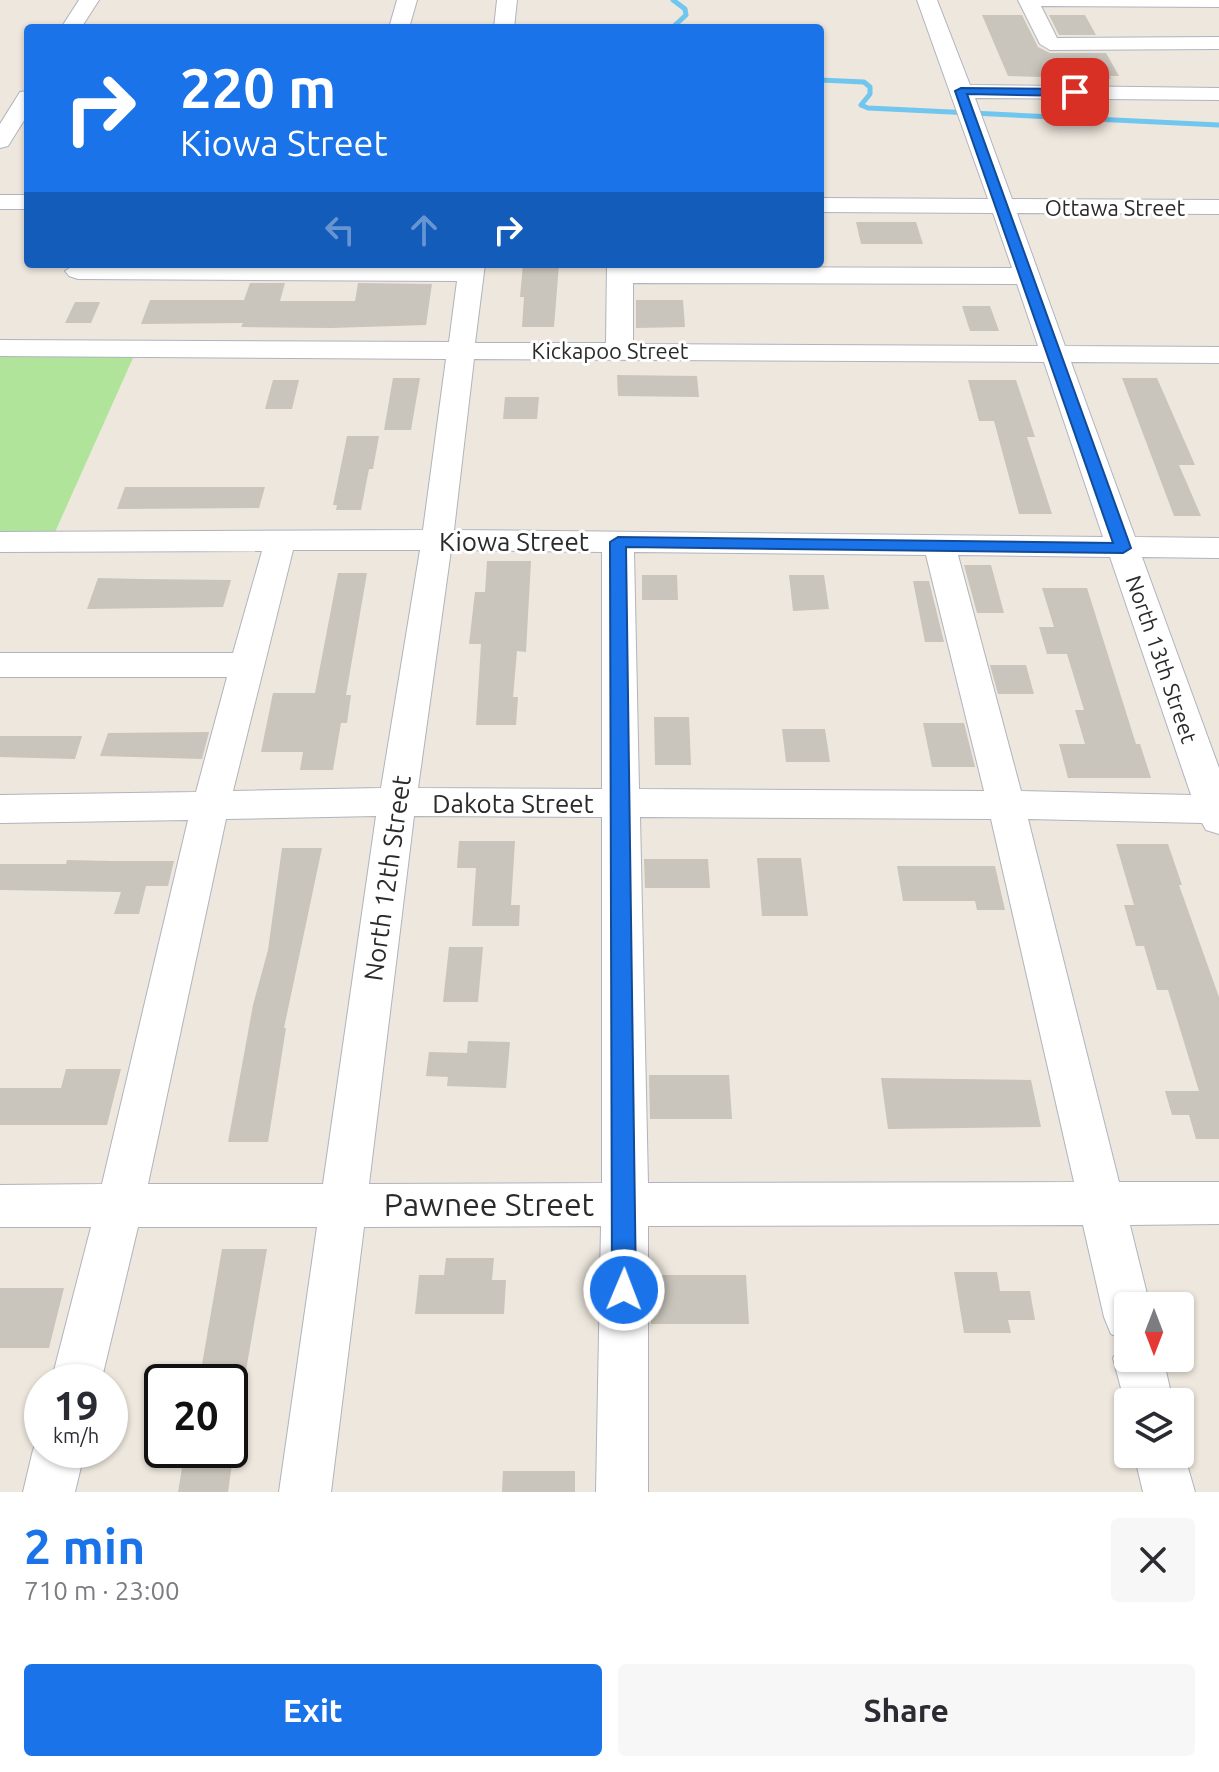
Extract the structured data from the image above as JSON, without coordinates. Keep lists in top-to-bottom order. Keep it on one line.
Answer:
{"streets":{"street":["Ottawa Street","Kickapoo Street","Kiowa Street","North 13th Street","Dakota Street","North 12th Street","Pawnee Street"]},"crossings":[["Ottawa Street","North 13th Street"],["Kickapoo Street","North 13th Street"],["Kickapoo Street","North 12th Street"],["Kiowa Street","North 13th Street"],["Kiowa Street","North 12th Street"],["North 13th Street","Dakota Street"],["Dakota Street","North 12th Street"],["North 12th Street","Pawnee Street"]],"north":"bottom","page":{"turn":["220 m","Kiowa Street"],"speed":"19 km/h","limit":"20","heading":["2 min","710 m · 23:00"],"buttons":["Exit","Share"]}}
